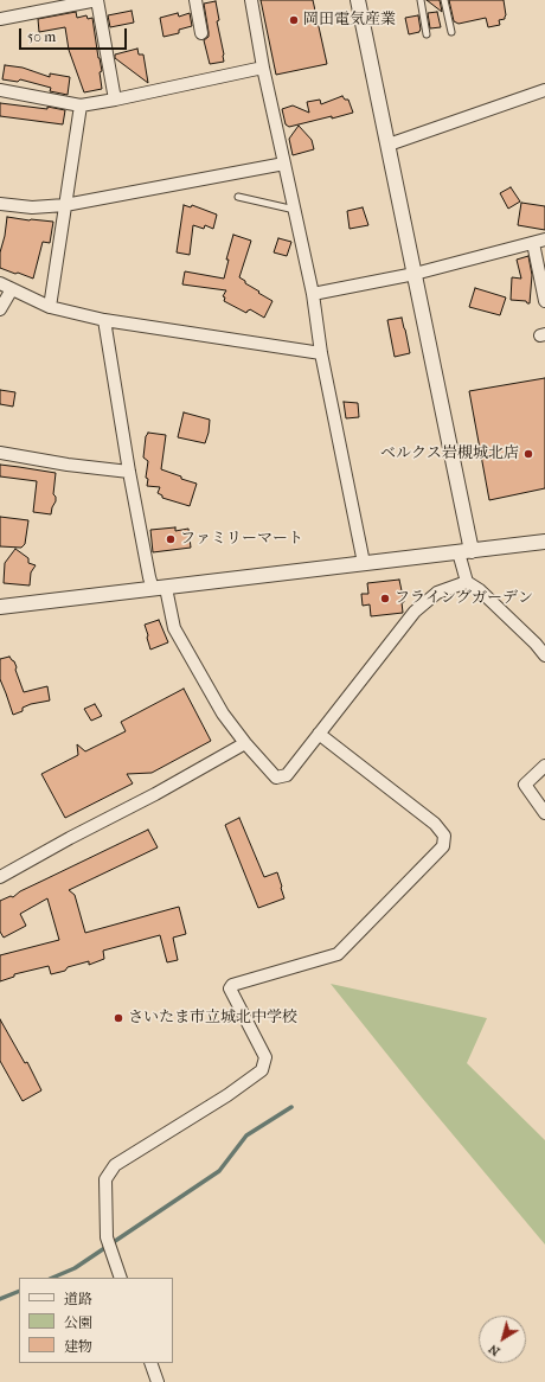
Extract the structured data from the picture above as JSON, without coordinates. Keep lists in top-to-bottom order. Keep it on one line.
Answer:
{"places":["岡田電気産業","ベルクス岩槻城北店","ファミリーマート","フライングガーデン","さいたま市立城北中学校"],"legend":["道路","公園","建物"],"scale_bar":"50 m","north":"bottom left"}
